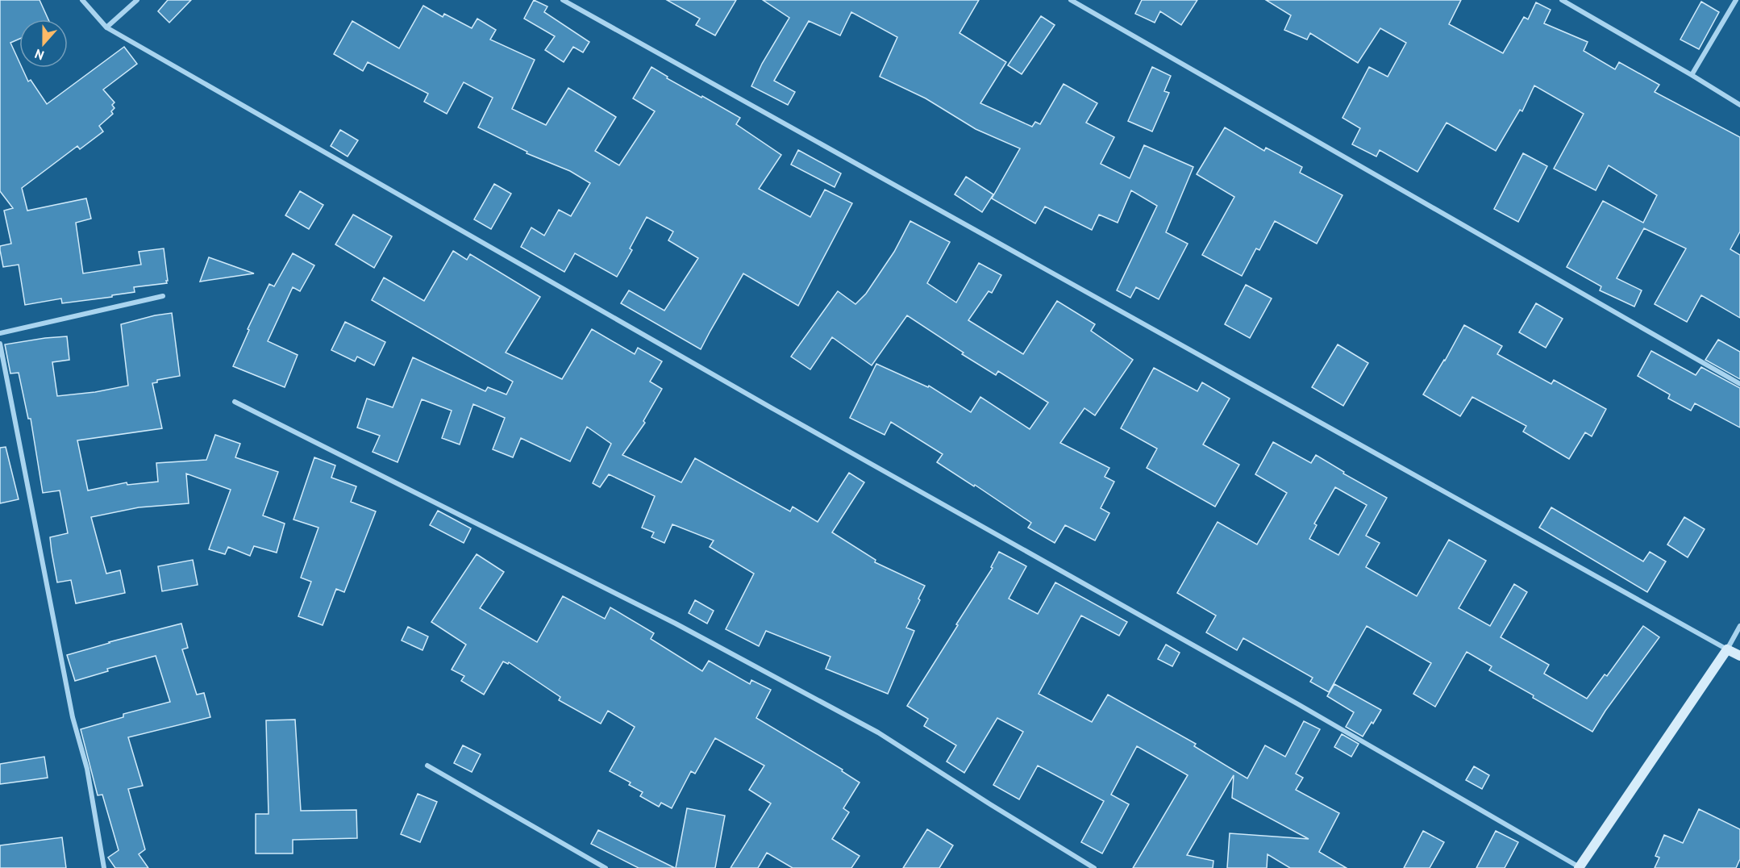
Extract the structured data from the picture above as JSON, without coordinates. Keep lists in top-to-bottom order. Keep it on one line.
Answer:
{"north":"bottom"}
